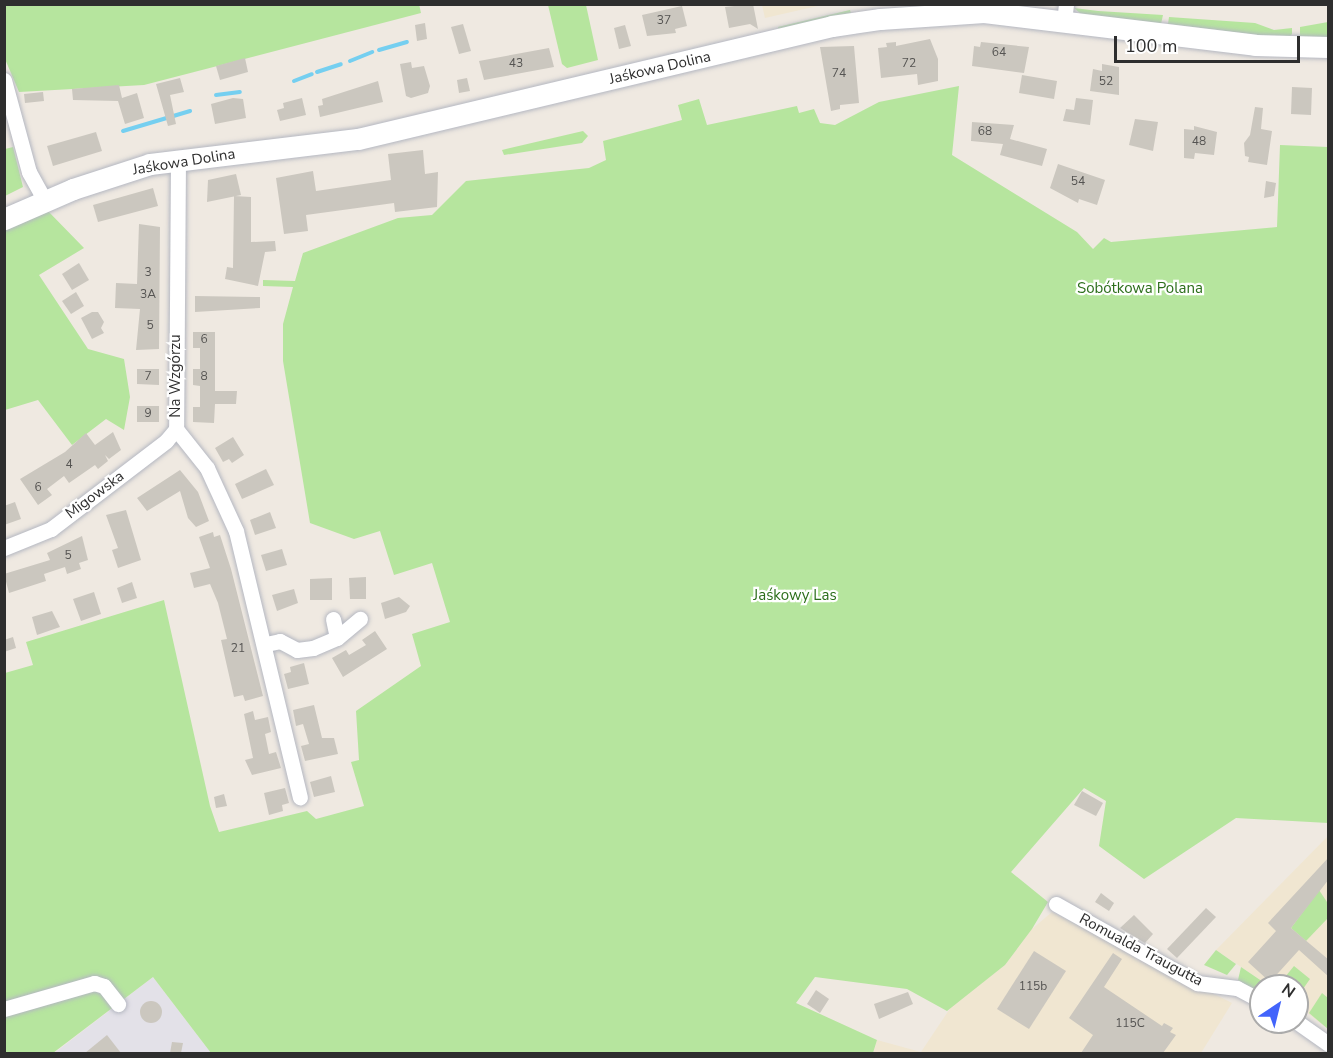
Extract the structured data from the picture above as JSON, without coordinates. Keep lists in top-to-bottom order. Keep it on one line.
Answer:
{"streets":{"street":["Jaśkowa Dolina","Na Wzgórzu","Migowska","Romualda Traugutta"]},"crossings":[["Jaśkowa Dolina","Na Wzgórzu"],["Na Wzgórzu","Migowska"]],"parks":["Sobótkowa Polana","Jaśkowy Las"],"house_numbers":["37","64","43","72","74","52","68","48","54","3","3A","5","6","7","8","9","4","6","5","21","115b","115C"],"scale_bar":"100 m","north":"top right"}
